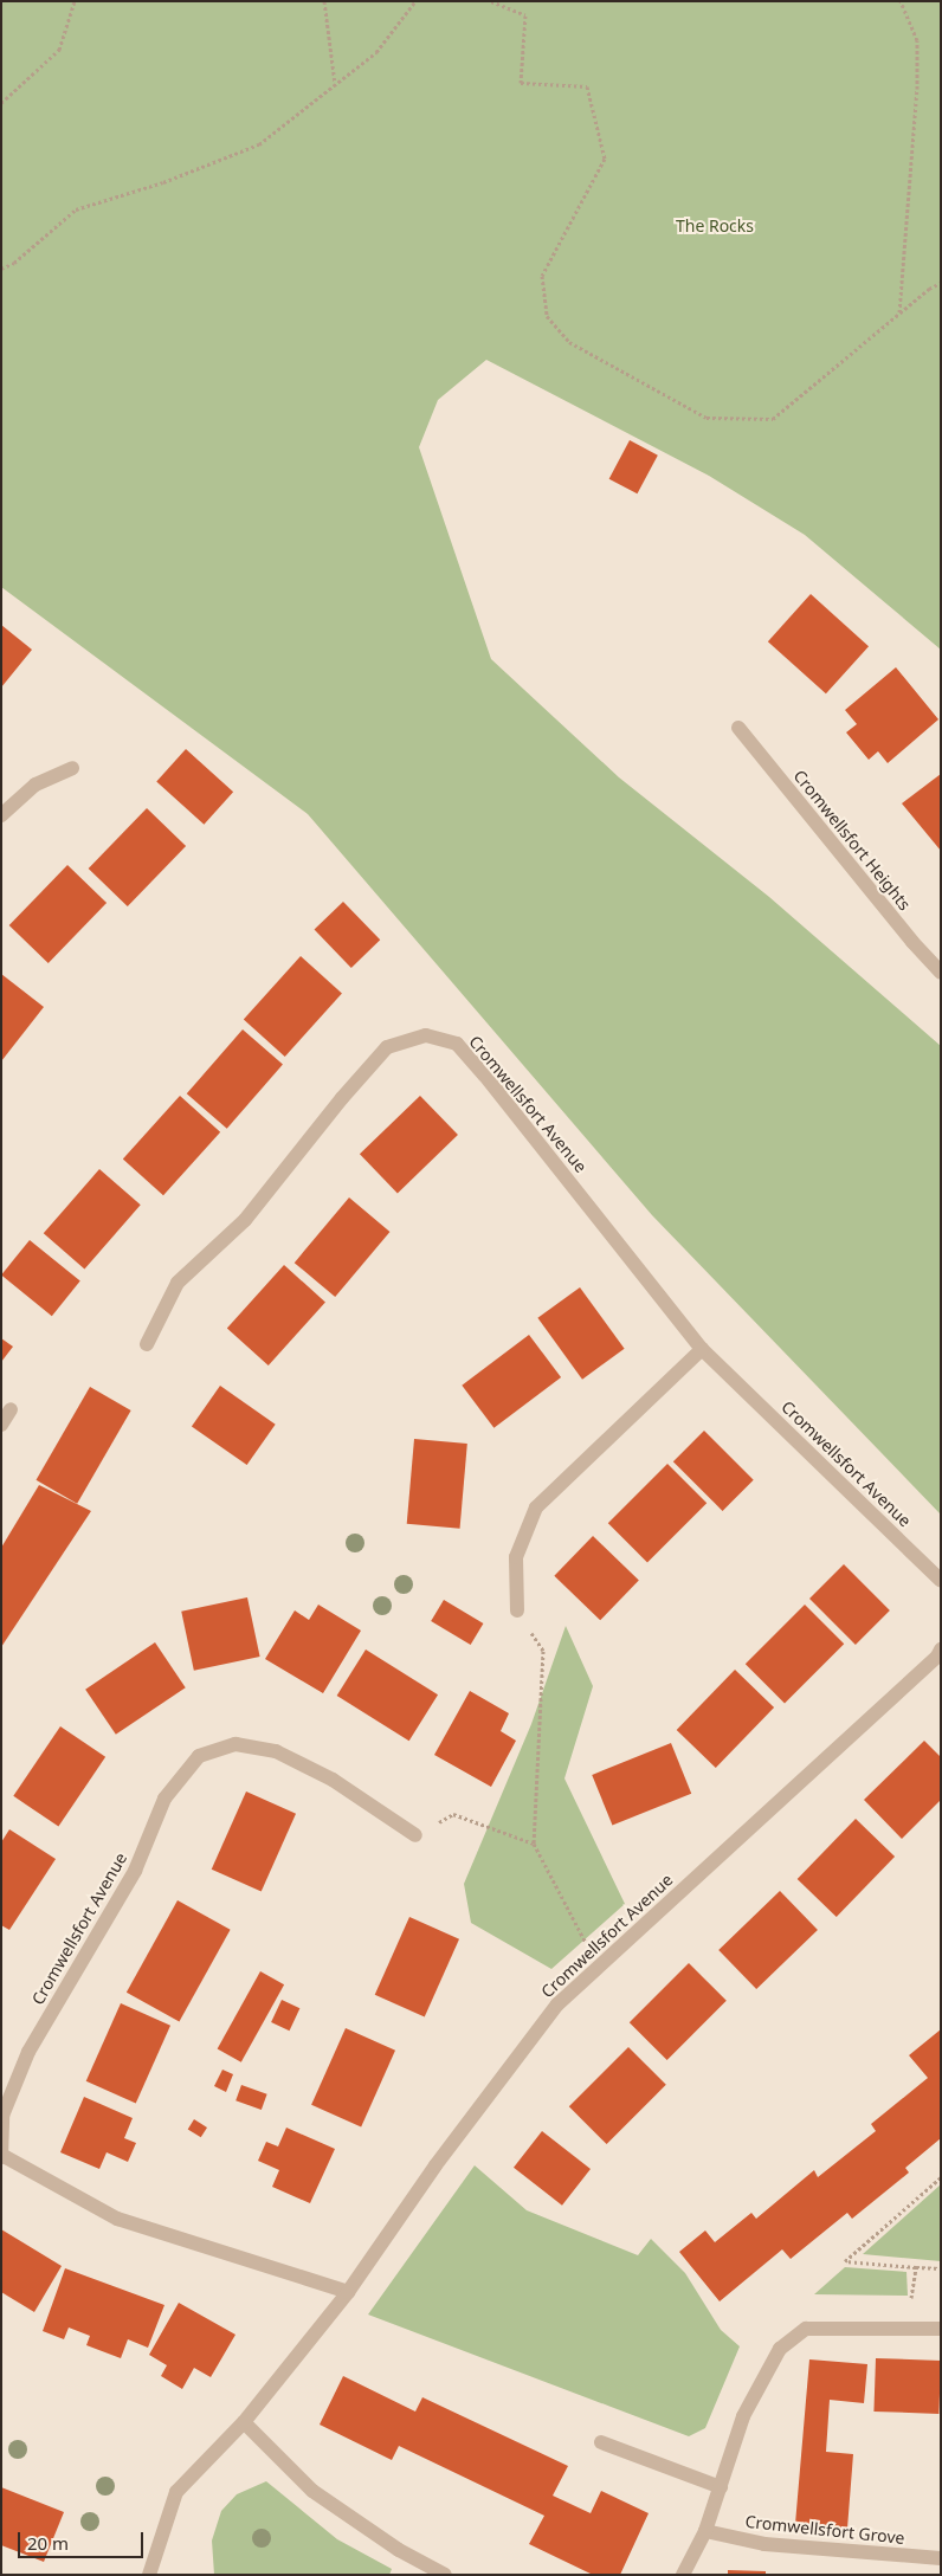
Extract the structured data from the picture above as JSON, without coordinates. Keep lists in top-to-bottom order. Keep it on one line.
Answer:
{"streets":{"street":["Cromwellsfort Heights","Cromwellsfort Avenue","Cromwellsfort Grove"]},"parks":["The Rocks"],"scale_bar":"20 m"}
